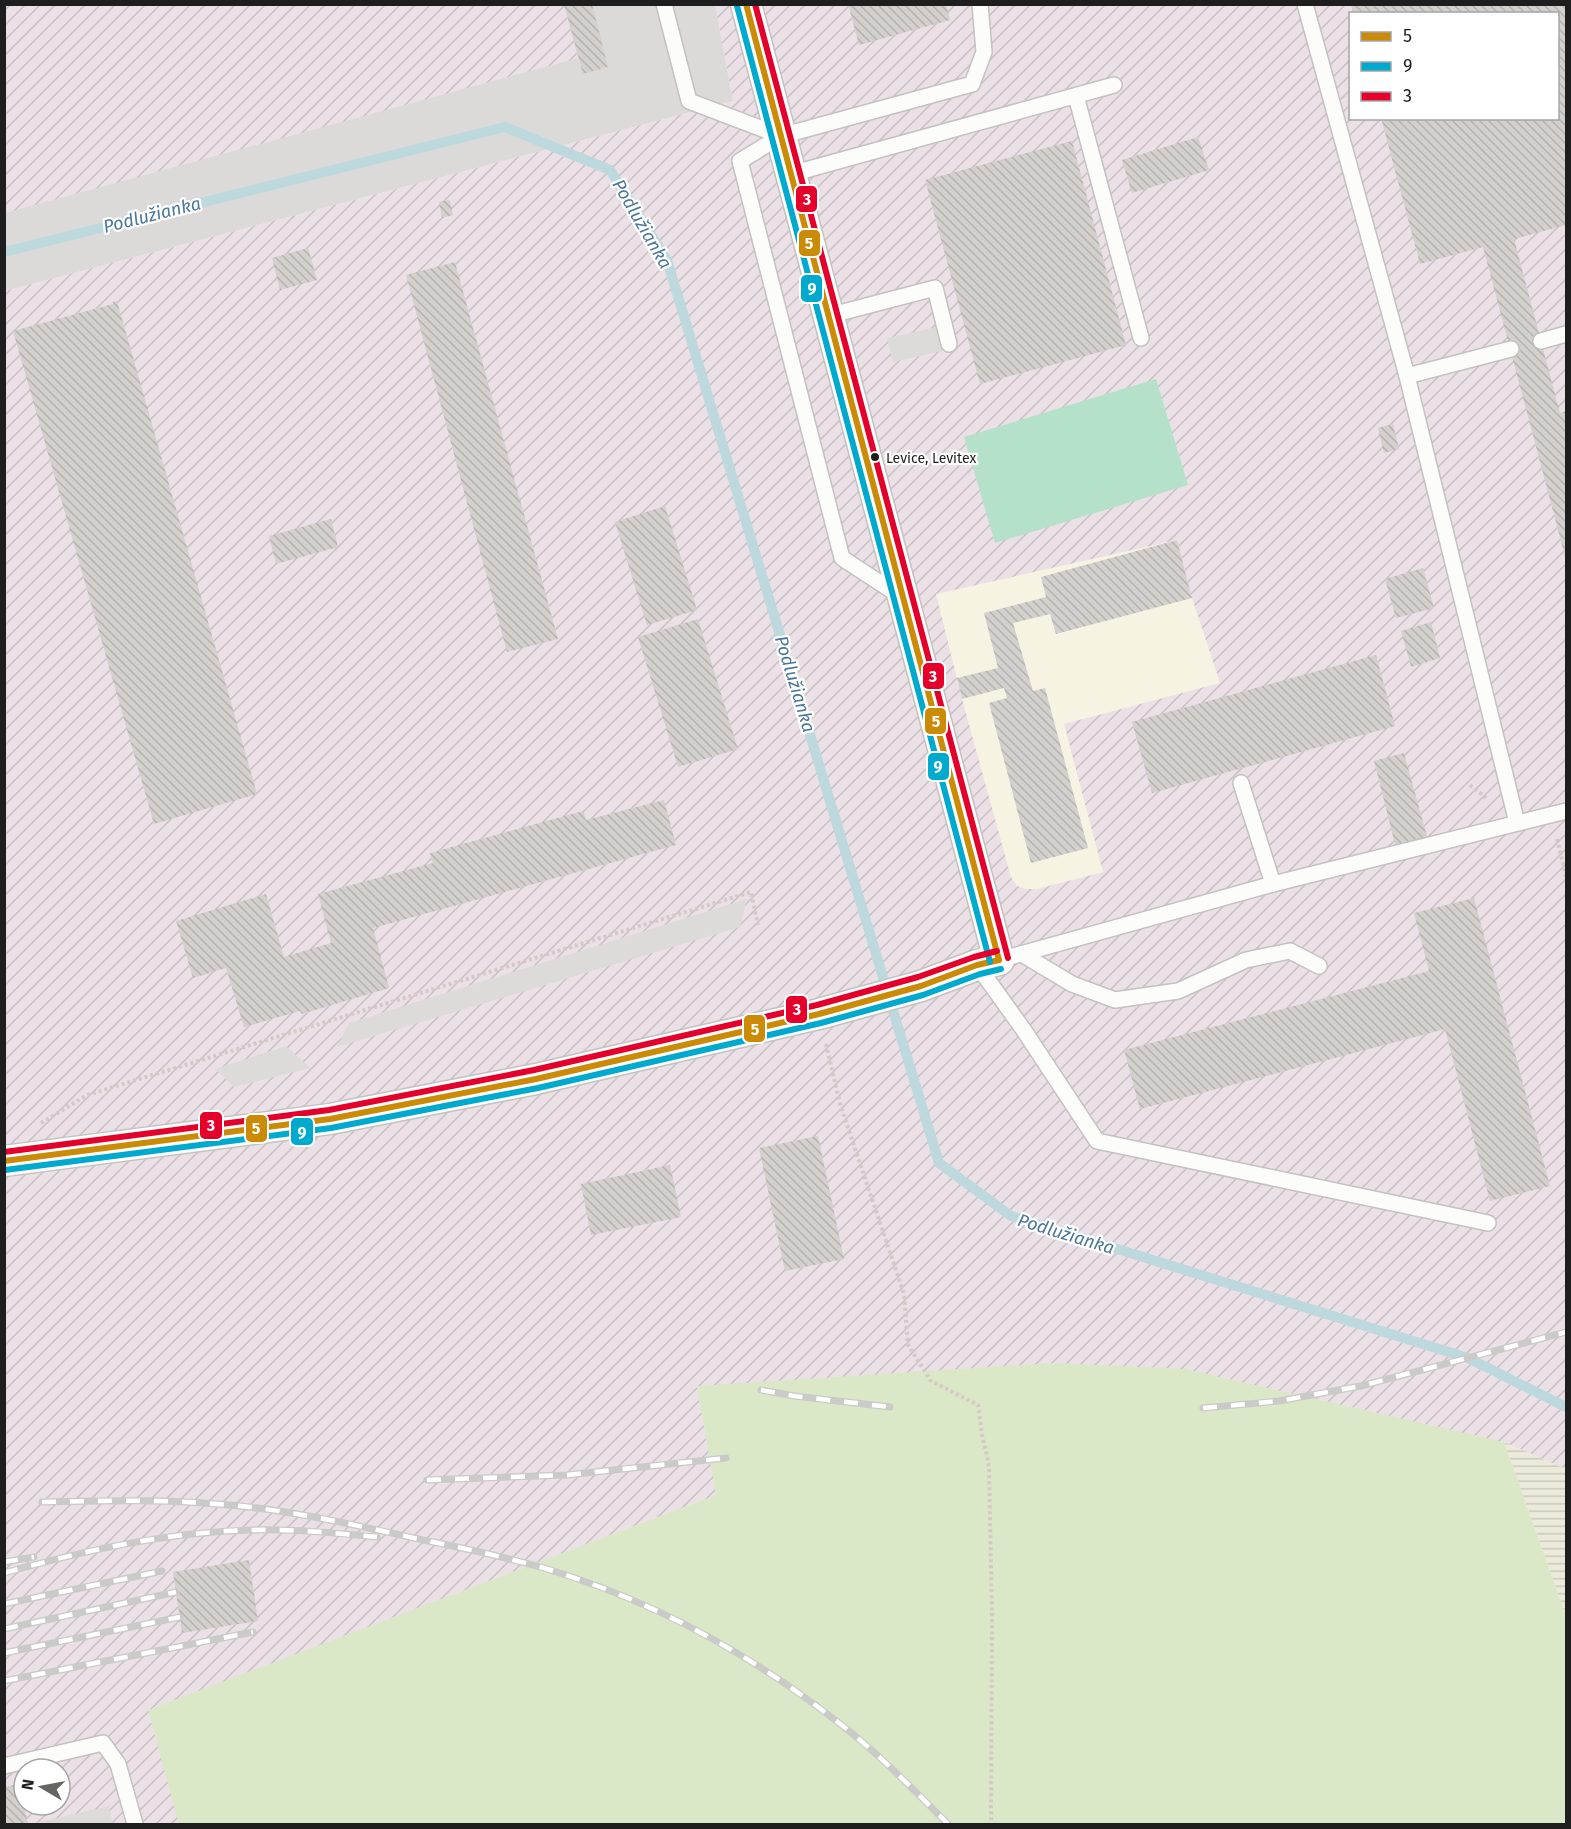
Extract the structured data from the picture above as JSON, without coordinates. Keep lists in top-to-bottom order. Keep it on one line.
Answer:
{"water":["Podlužianka"],"places":["Levice, Levitex"],"lines":["transit line 5","transit line 3","transit line 9"],"legend":["5","9","3"],"north":"left"}
